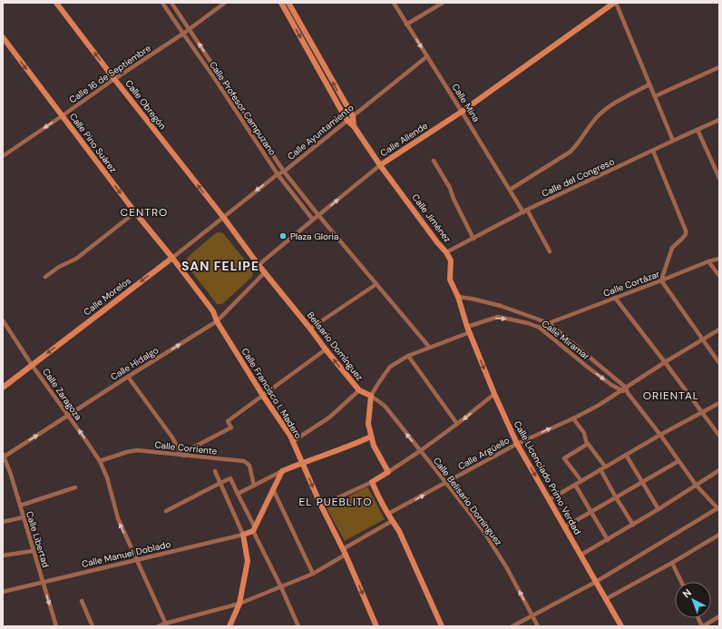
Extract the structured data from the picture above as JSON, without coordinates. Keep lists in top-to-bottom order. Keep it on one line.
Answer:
{"streets":{"street":["Calle 16 de Septiembre","Calle Mina","Calle Obregón","Calle Profesor Campuzano","Calle Ayuntamiento","Calle Allende","Calle Pino Suárez","Calle del Congreso","Calle Jiménez","Calle Cortázar","Calle Morelos","Calle Miramar","Belisario Domínguez","Calle Hidalgo","Calle Francisco I. Madero","Calle Zaragoza","Calle Corriente","Calle Argüello","Calle Licenciado Primo Verdad","Calle Belisario Domínguez","Calle Libertad","Calle Manuel Doblado"]},"crossings":[["Calle 16 de Septiembre","Calle Obregón"],["Calle 16 de Septiembre","Calle Profesor Campuzano"],["Calle 16 de Septiembre","Calle Pino Suárez"],["Calle Mina","Calle Ayuntamiento"],["Calle Mina","Calle Allende"],["Calle Mina","Calle del Congreso"],["Calle Obregón","Calle Ayuntamiento"],["Calle Obregón","Calle Morelos"],["Calle Profesor Campuzano","Calle Ayuntamiento"],["Calle Profesor Campuzano","Calle Allende"],["Calle Ayuntamiento","Calle Jiménez"],["Calle Ayuntamiento","Calle Morelos"],["Calle Allende","Calle Jiménez"],["Calle Allende","Belisario Domínguez"],["Calle Pino Suárez","Calle Morelos"],["Calle Pino Suárez","Calle Francisco I. Madero"],["Calle del Congreso","Calle Jiménez"],["Calle Jiménez","Calle Miramar"],["Calle Jiménez","Calle Licenciado Primo Verdad"],["Calle Cortázar","Calle Miramar"],["Calle Morelos","Calle Francisco I. Madero"],["Calle Morelos","Calle Zaragoza"],["Calle Miramar","Calle Argüello"],["Belisario Domínguez","Calle Hidalgo"],["Belisario Domínguez","Calle Francisco I. Madero"],["Calle Hidalgo","Calle Francisco I. Madero"],["Calle Hidalgo","Calle Zaragoza"],["Calle Hidalgo","Calle Libertad"],["Calle Zaragoza","Calle Corriente"],["Calle Zaragoza","Calle Manuel Doblado"],["Calle Argüello","Calle Licenciado Primo Verdad"],["Calle Argüello","Calle Belisario Domínguez"],["Calle Libertad","Calle Manuel Doblado"]],"one_way":["Calle Obregón","Calle Pino Suárez","Calle Morelos","Calle Hidalgo","Calle Zaragoza","Calle Licenciado Primo Verdad","Calle Belisario Domínguez"],"districts":["CENTRO","SAN FELIPE","ORIENTAL","EL PUEBLITO"],"places":["Plaza Gloria"],"north":"top left"}
